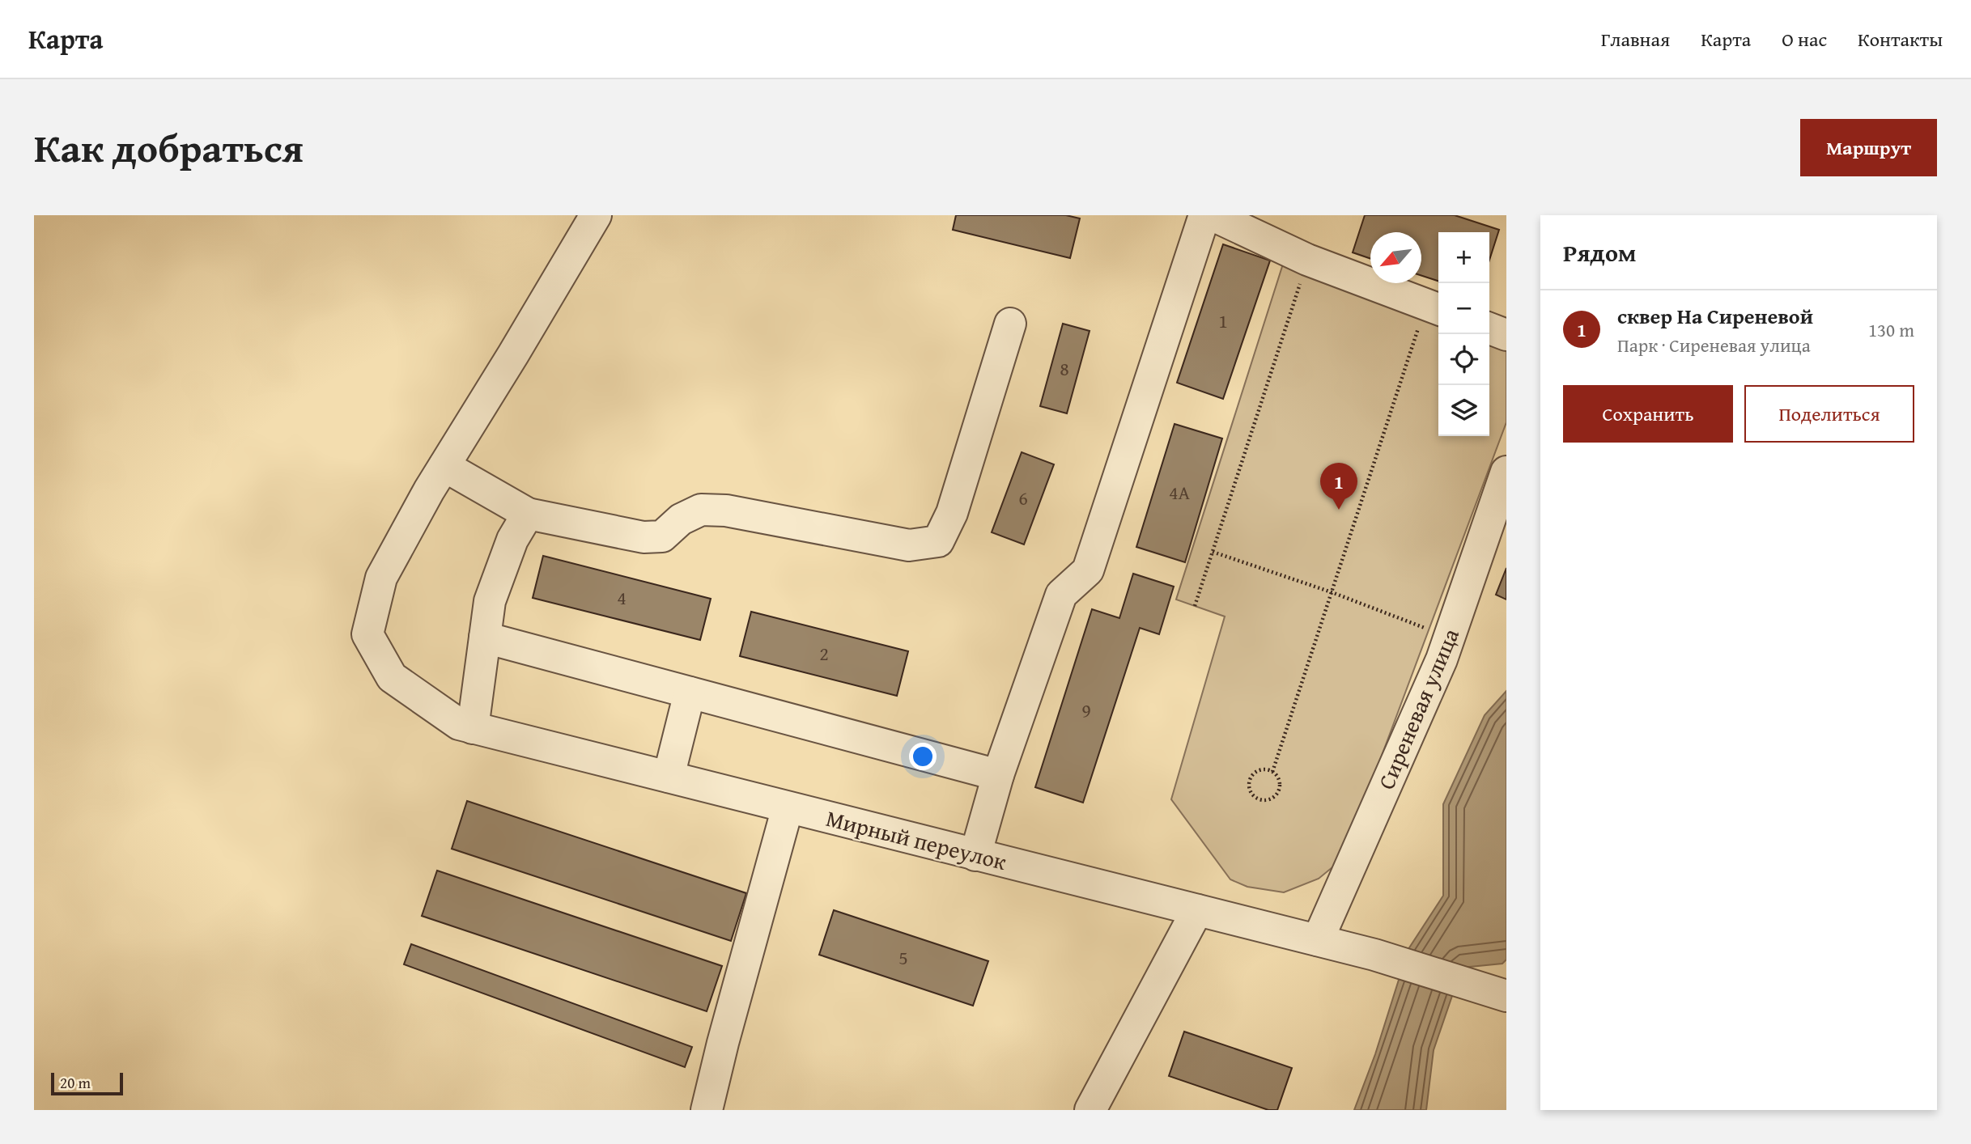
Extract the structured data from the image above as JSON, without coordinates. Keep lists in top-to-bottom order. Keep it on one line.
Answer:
{"streets":{"street":["Сиреневая улица","Мирный переулок"]},"crossings":[["Сиреневая улица","Мирный переулок"]],"house_numbers":["1","8","4А","6","4","2","9","5"],"scale_bar":"20 m","north":"bottom left","page":{"header":"Карта","nav":["Главная","Карта","О нас","Контакты"],"title":"Как добраться","buttons":["Маршрут",["Сохранить","Поделиться"]],"heading":"Рядом","map_buttons":["+","−"],"list":[{"mark":"1","name":"сквер На Сиреневой","note":"Парк · Сиреневая улица","value":"130 m"}],"pins":"1","scale":"20 m"}}
